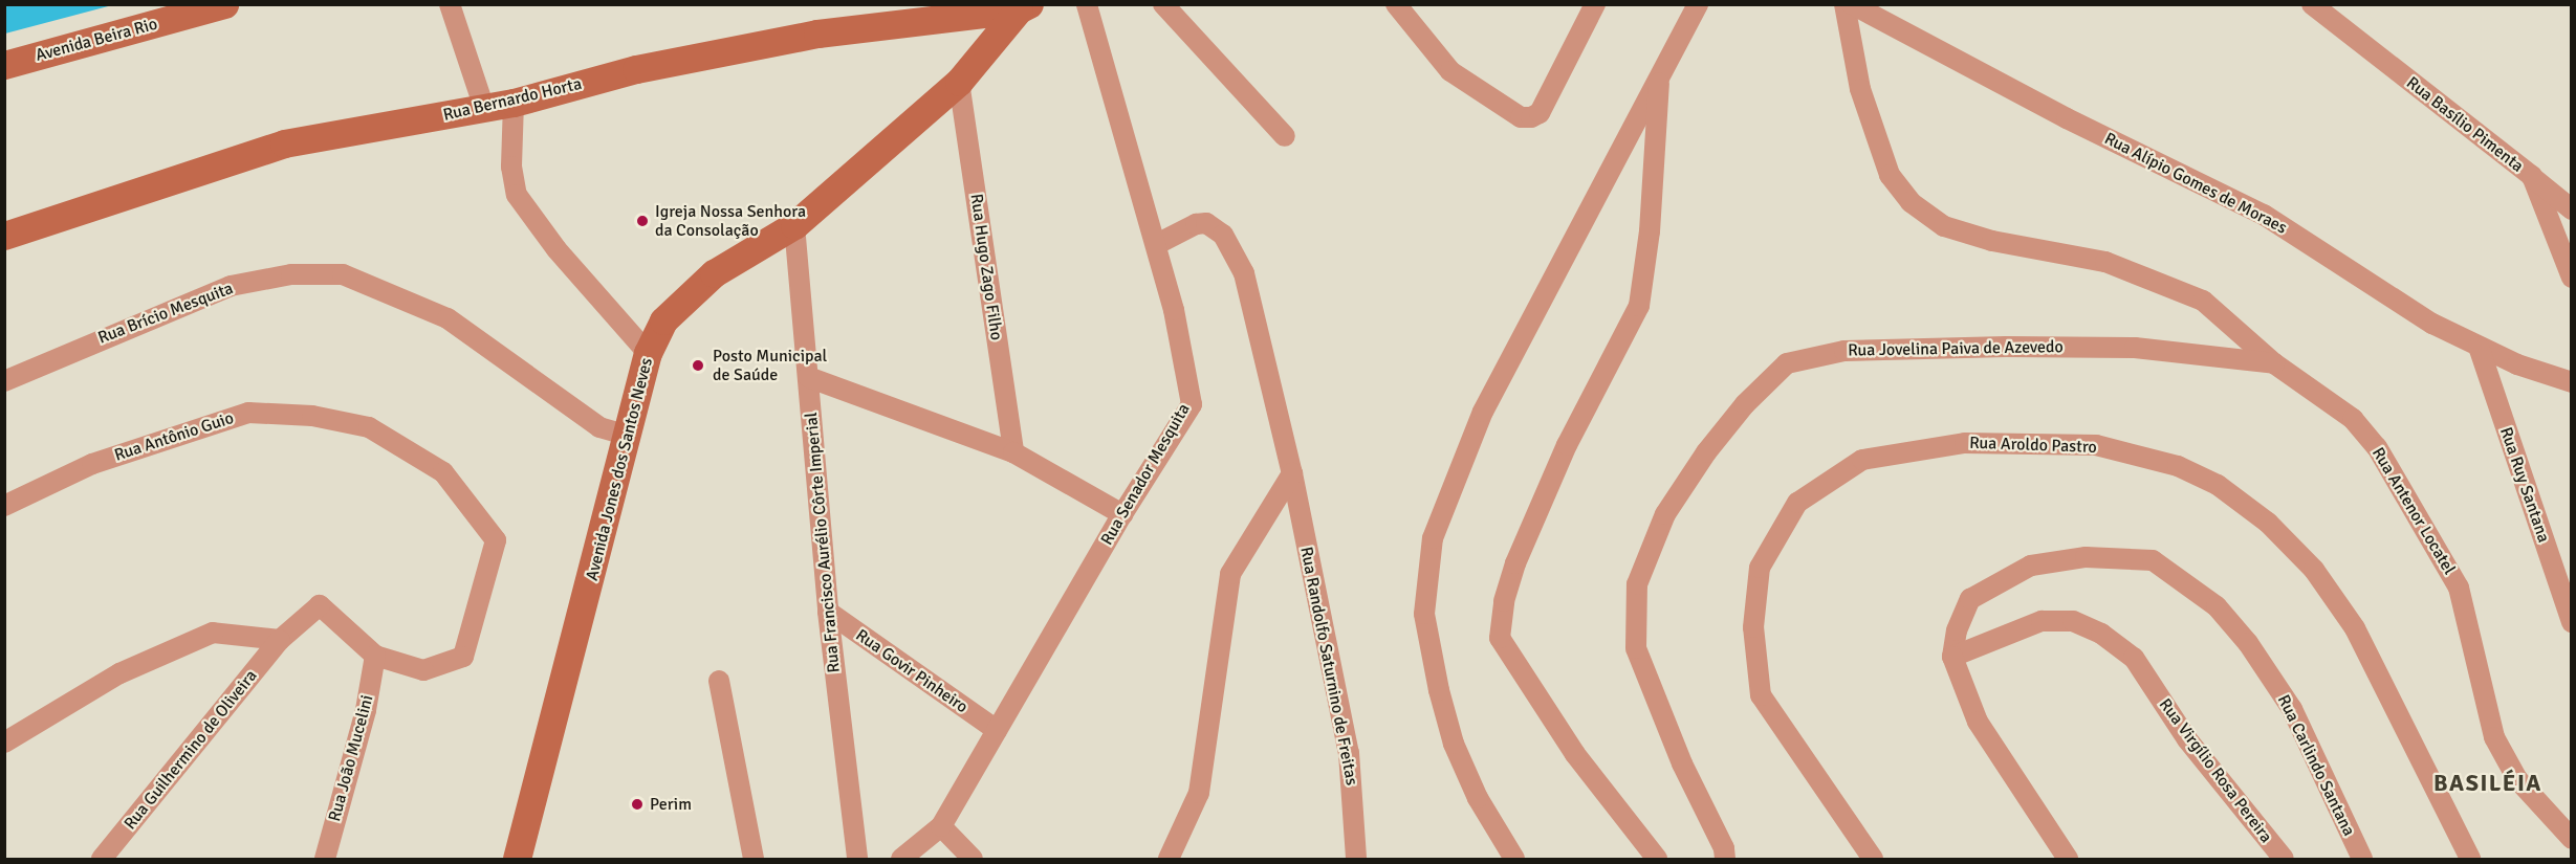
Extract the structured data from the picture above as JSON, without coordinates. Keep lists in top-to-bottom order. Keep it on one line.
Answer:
{"streets":{"main road":["Avenida Beira Rio","Rua Bernardo Horta","Avenida Jones dos Santos Neves"],"street":["Rua Basílio Pimenta","Rua Alípio Gomes de Moraes","Rua Hugo Zago Filho","Rua Brício Mesquita","Rua Jovelina Paiva de Azevedo","Rua Antônio Guio","Rua Aroldo Pastro","Rua Senador Mesquita","Rua Ruy Santana","Rua Antenor Locatel","Rua Francisco Aurélio Côrte Imperial","Rua Randolfo Saturnino de Freitas","Rua Govir Pinheiro","Rua Guilhermino de Oliveira","Rua João Mucelini","Rua Carlindo Santana","Rua Virgílio Rosa Pereira"]},"crossings":[["Rua Bernardo Horta","Avenida Jones dos Santos Neves"],["Rua Alípio Gomes de Moraes","Rua Ruy Santana"],["Rua Hugo Zago Filho","Avenida Jones dos Santos Neves"],["Rua Brício Mesquita","Avenida Jones dos Santos Neves"],["Rua Jovelina Paiva de Azevedo","Rua Antenor Locatel"],["Rua Antônio Guio","Rua Guilhermino de Oliveira"],["Rua Antônio Guio","Rua João Mucelini"],["Avenida Jones dos Santos Neves","Rua Francisco Aurélio Côrte Imperial"],["Rua Senador Mesquita","Rua Randolfo Saturnino de Freitas"],["Rua Senador Mesquita","Rua Govir Pinheiro"],["Rua Francisco Aurélio Côrte Imperial","Rua Govir Pinheiro"],["Rua Guilhermino de Oliveira","Rua João Mucelini"],["Rua Carlindo Santana","Rua Virgílio Rosa Pereira"]],"districts":["BASILÉIA"],"places":["Igreja Nossa Senhora da Consolação","Posto Municipal de Saúde","Perim"]}
